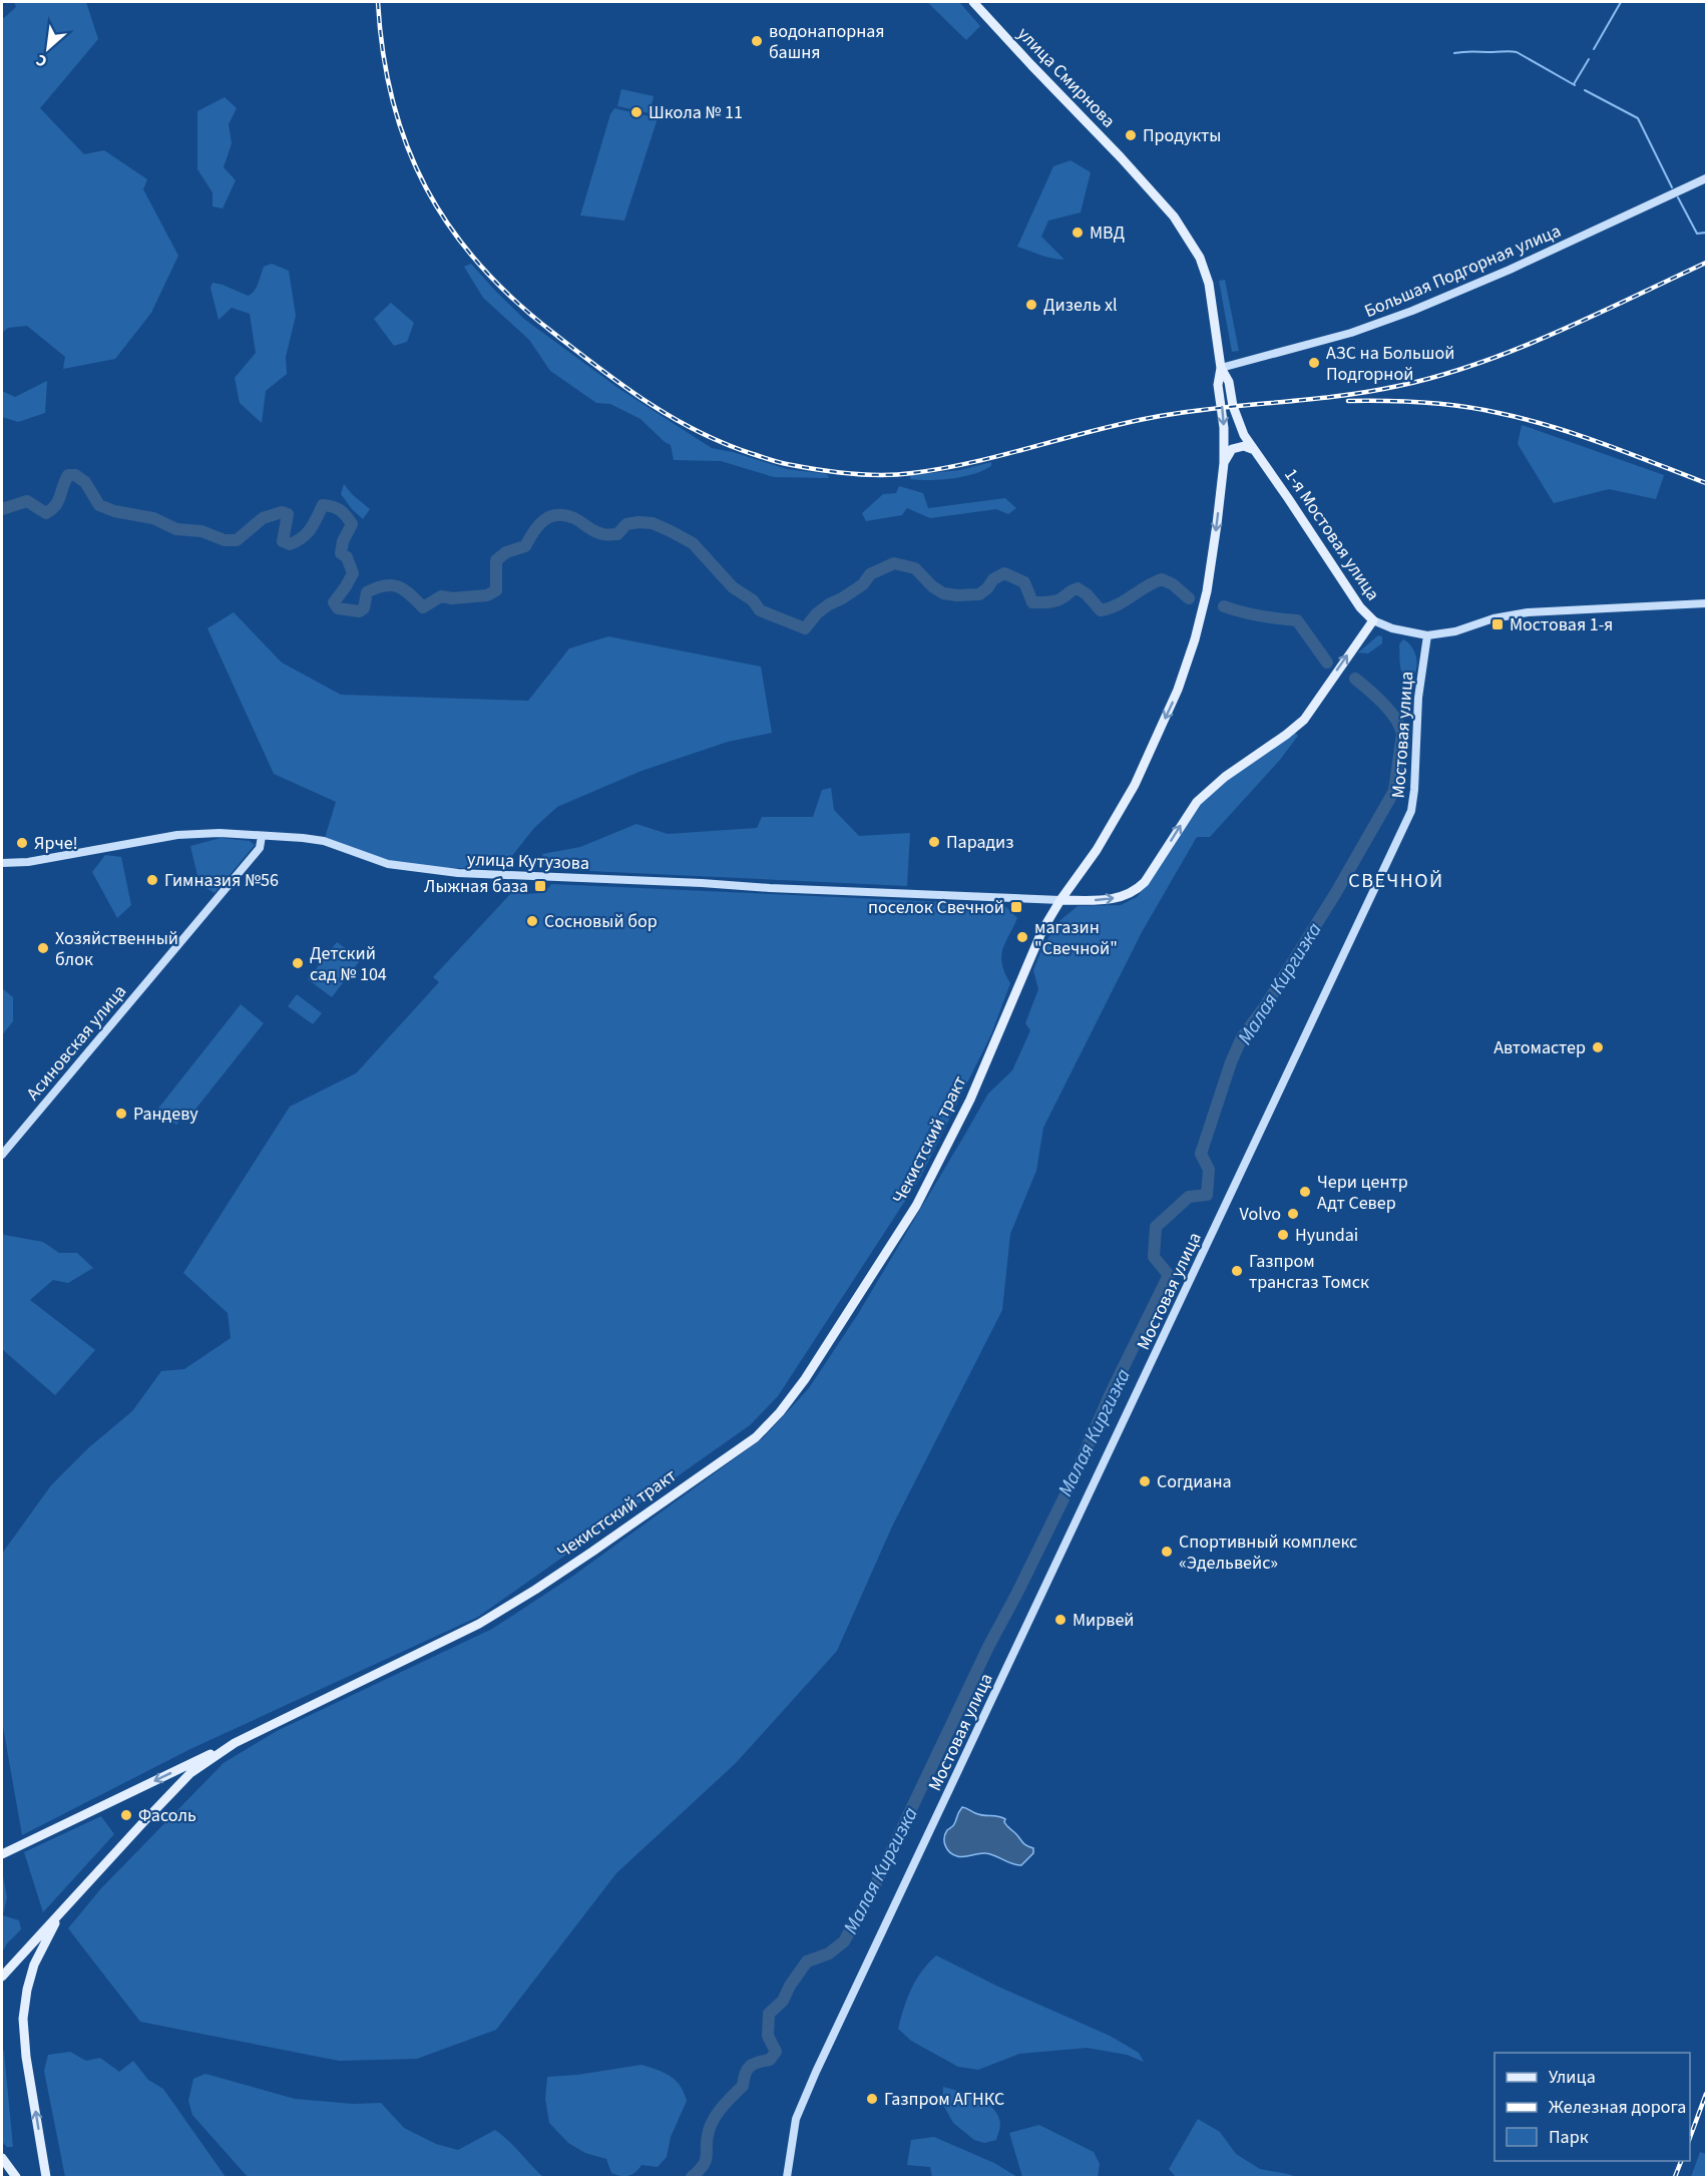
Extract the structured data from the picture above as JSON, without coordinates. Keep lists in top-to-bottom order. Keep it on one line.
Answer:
{"streets":{"main road":["улица Смирнова","1-я Мостовая улица","Чекистский тракт"],"street":["Большая Подгорная улица","Мостовая улица","улица Кутузова","Асиновская улица"]},"crossings":[["улица Смирнова","Большая Подгорная улица"],["улица Смирнова","1-я Мостовая улица"],["улица Смирнова","Чекистский тракт"],["Большая Подгорная улица","1-я Мостовая улица"],["Большая Подгорная улица","Чекистский тракт"],["1-я Мостовая улица","Мостовая улица"],["1-я Мостовая улица","Чекистский тракт"],["улица Кутузова","Асиновская улица"],["улица Кутузова","Чекистский тракт"]],"districts":["СВЕЧНОЙ"],"water":["Малая Киргизка"],"places":{"other":["водонапорная башня","Школа № 11","Продукты","МВД","Дизель xl","АЗС на Большой Подгорной","Парадиз","Ярче!","Гимназия №56","Сосновый бор","магазин \"Свечной\"","Хозяйственный блок","Детский сад № 104","Автомастер","Рандеву","Чери центр Адт Север","Volvo","Hyundai","Газпром трансгаз Томск","Согдиана","Спортивный комплекс «Эдельвейс»","Мирвей","Фасоль","Газпром АГНКС"],"transit":["Мостовая 1-я","Лыжная база","поселок Свечной"]},"legend":["Улица","Железная дорога","Парк"],"north":"bottom left"}
